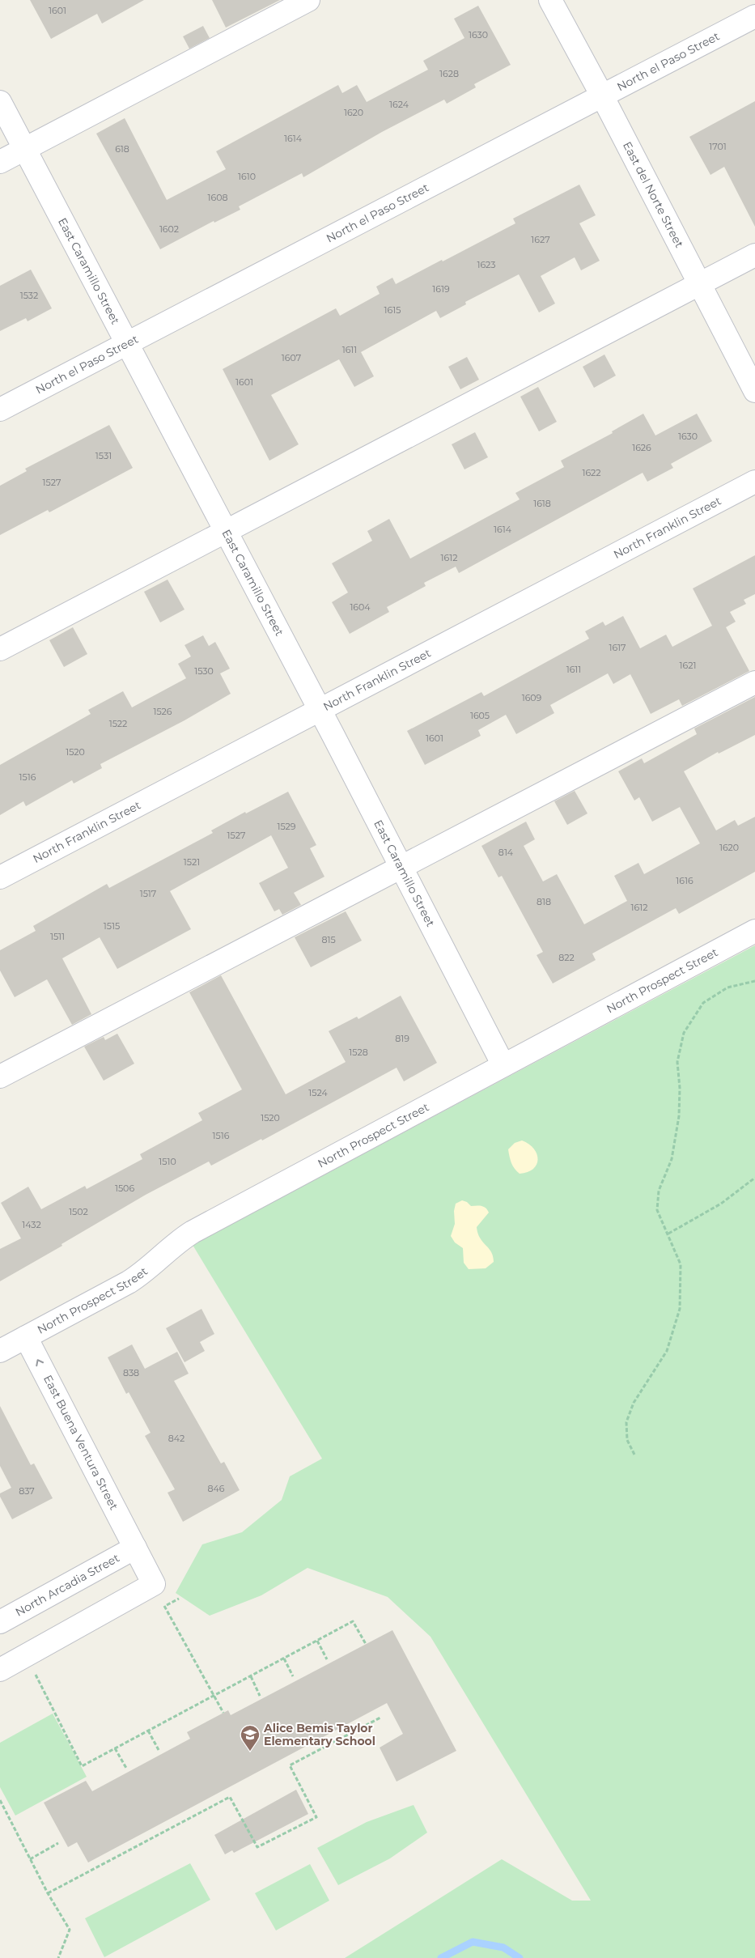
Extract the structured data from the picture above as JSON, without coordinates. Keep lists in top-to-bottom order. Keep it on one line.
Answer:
{"streets":{"street":["North el Paso Street","East del Norte Street","East Caramillo Street","North Franklin Street","North Prospect Street","East Buena Ventura Street","North Arcadia Street"]},"crossings":[["North el Paso Street","East del Norte Street"],["North el Paso Street","East Caramillo Street"],["East Caramillo Street","North Franklin Street"],["East Caramillo Street","North Prospect Street"],["North Prospect Street","East Buena Ventura Street"],["East Buena Ventura Street","North Arcadia Street"]],"one_way":["East Buena Ventura Street"],"places":{"school or university":["Alice Bemis Taylor Elementary School"]},"house_numbers":["1601","1630","1628","1624","1620","1614","1701","618","1610","1608","1602","1627","1623","1619","1532","1615","1611","1607","1601","1630","1626","1531","1622","1527","1618","1614","1612","1604","1617","1621","1611","1530","1609","1526","1605","1522","1601","1520","1516","1529","1527","1620","814","1521","1616","1517","818","1612","1515","1511","815","822","819","1528","1524","1520","1516","1510","1506","1502","1432","838","842","846","837"]}
